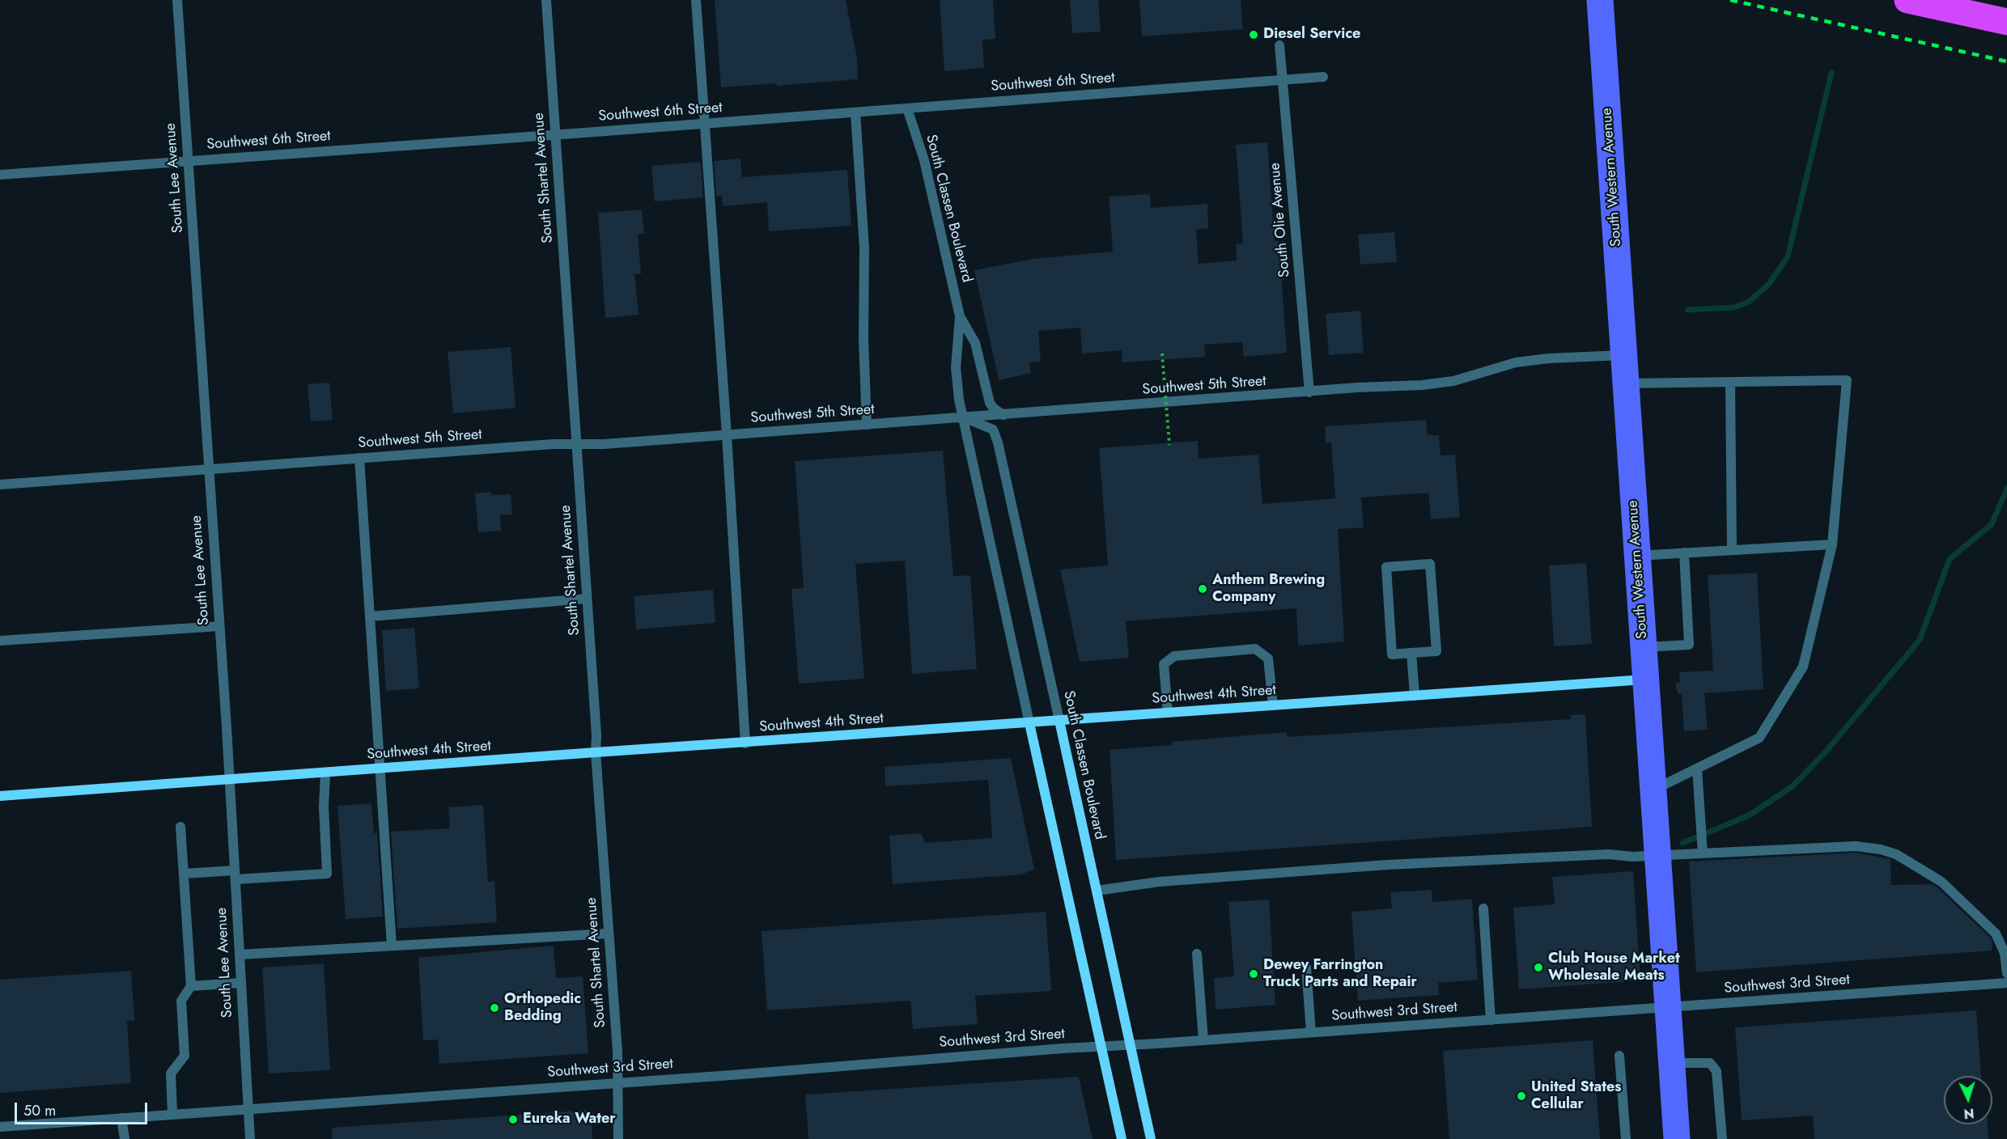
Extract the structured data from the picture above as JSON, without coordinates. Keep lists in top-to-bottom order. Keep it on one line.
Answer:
{"streets":{"main road":["South Western Avenue","South Classen Boulevard","Southwest 4th Street"],"street":["Southwest 6th Street","South Lee Avenue","South Shartel Avenue","South Olie Avenue","Southwest 5th Street","Southwest 3rd Street"]},"crossings":[["Southwest 6th Street","South Lee Avenue"],["Southwest 6th Street","South Shartel Avenue"],["Southwest 6th Street","South Classen Boulevard"],["Southwest 6th Street","South Olie Avenue"],["South Western Avenue","Southwest 5th Street"],["South Western Avenue","Southwest 4th Street"],["South Western Avenue","Southwest 3rd Street"],["South Lee Avenue","Southwest 5th Street"],["South Lee Avenue","Southwest 4th Street"],["South Lee Avenue","Southwest 3rd Street"],["South Shartel Avenue","Southwest 5th Street"],["South Shartel Avenue","Southwest 4th Street"],["South Shartel Avenue","Southwest 3rd Street"],["South Classen Boulevard","Southwest 5th Street"],["South Classen Boulevard","Southwest 4th Street"],["South Classen Boulevard","Southwest 3rd Street"],["South Olie Avenue","Southwest 5th Street"]],"places":["Diesel Service","Anthem Brewing Company","Club House Market Wholesale Meats","Dewey Farrington Truck Parts and Repair","Orthopedic Bedding","United States Cellular","Eureka Water"],"scale_bar":"50 m","north":"bottom"}
